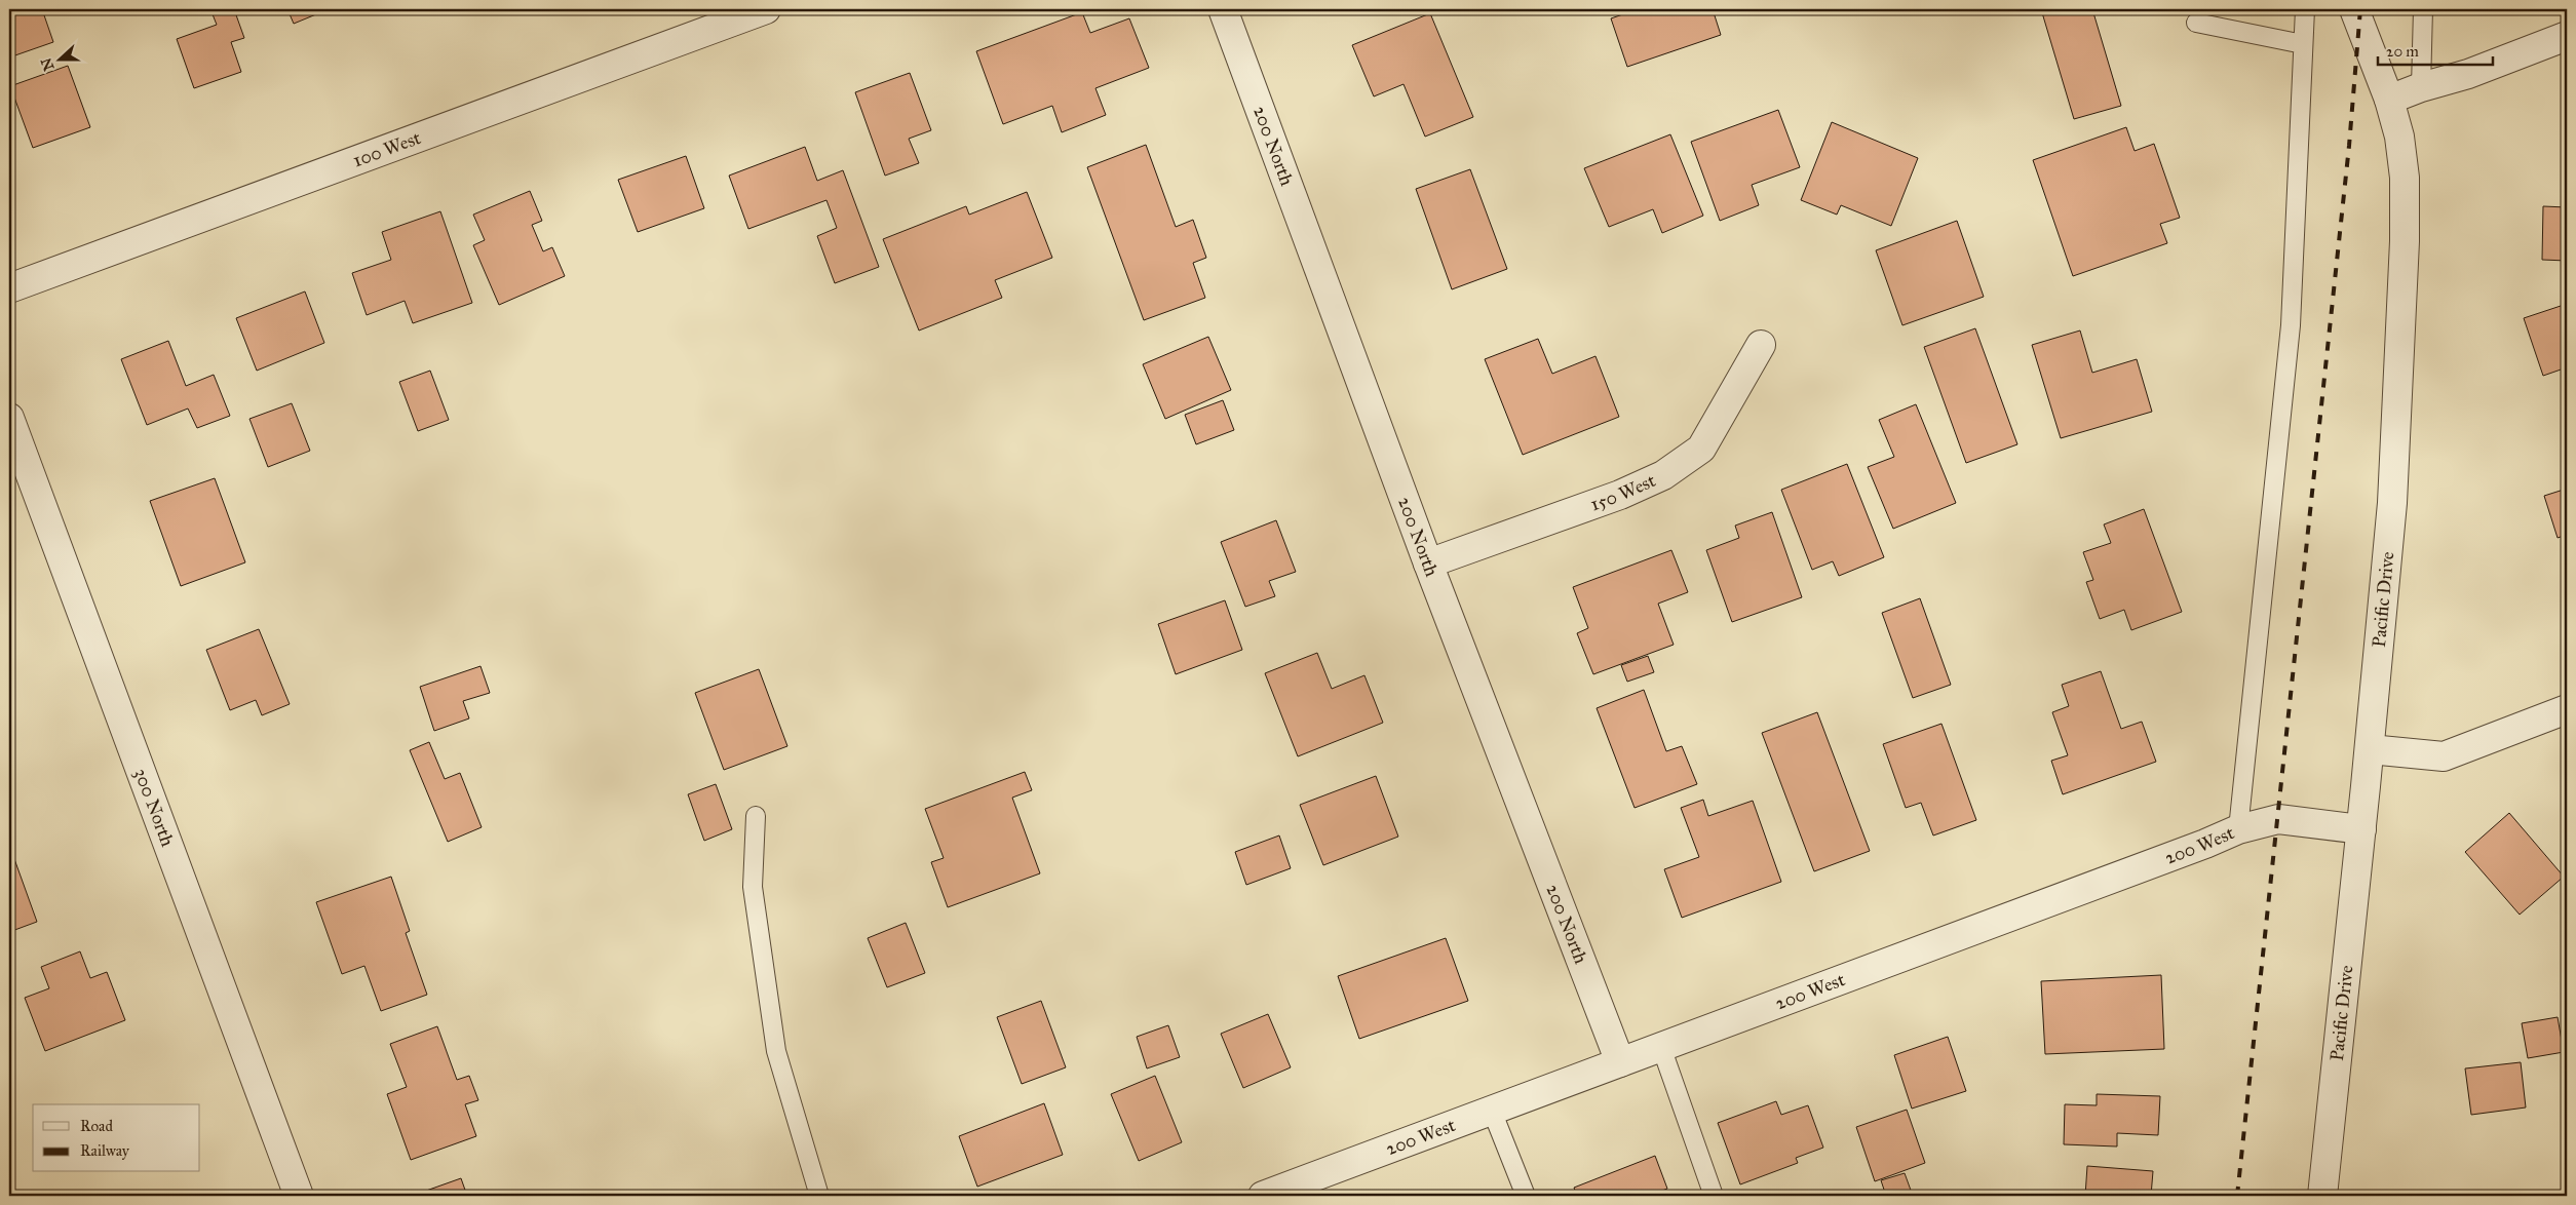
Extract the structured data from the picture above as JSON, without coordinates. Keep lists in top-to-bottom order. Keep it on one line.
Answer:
{"streets":{"street":["200 North","100 West","150 West","Pacific Drive","300 North","200 West"]},"crossings":[["200 North","150 West"],["200 North","200 West"],["Pacific Drive","200 West"]],"legend":["Road","Railway"],"scale_bar":"20 m","north":"left"}
